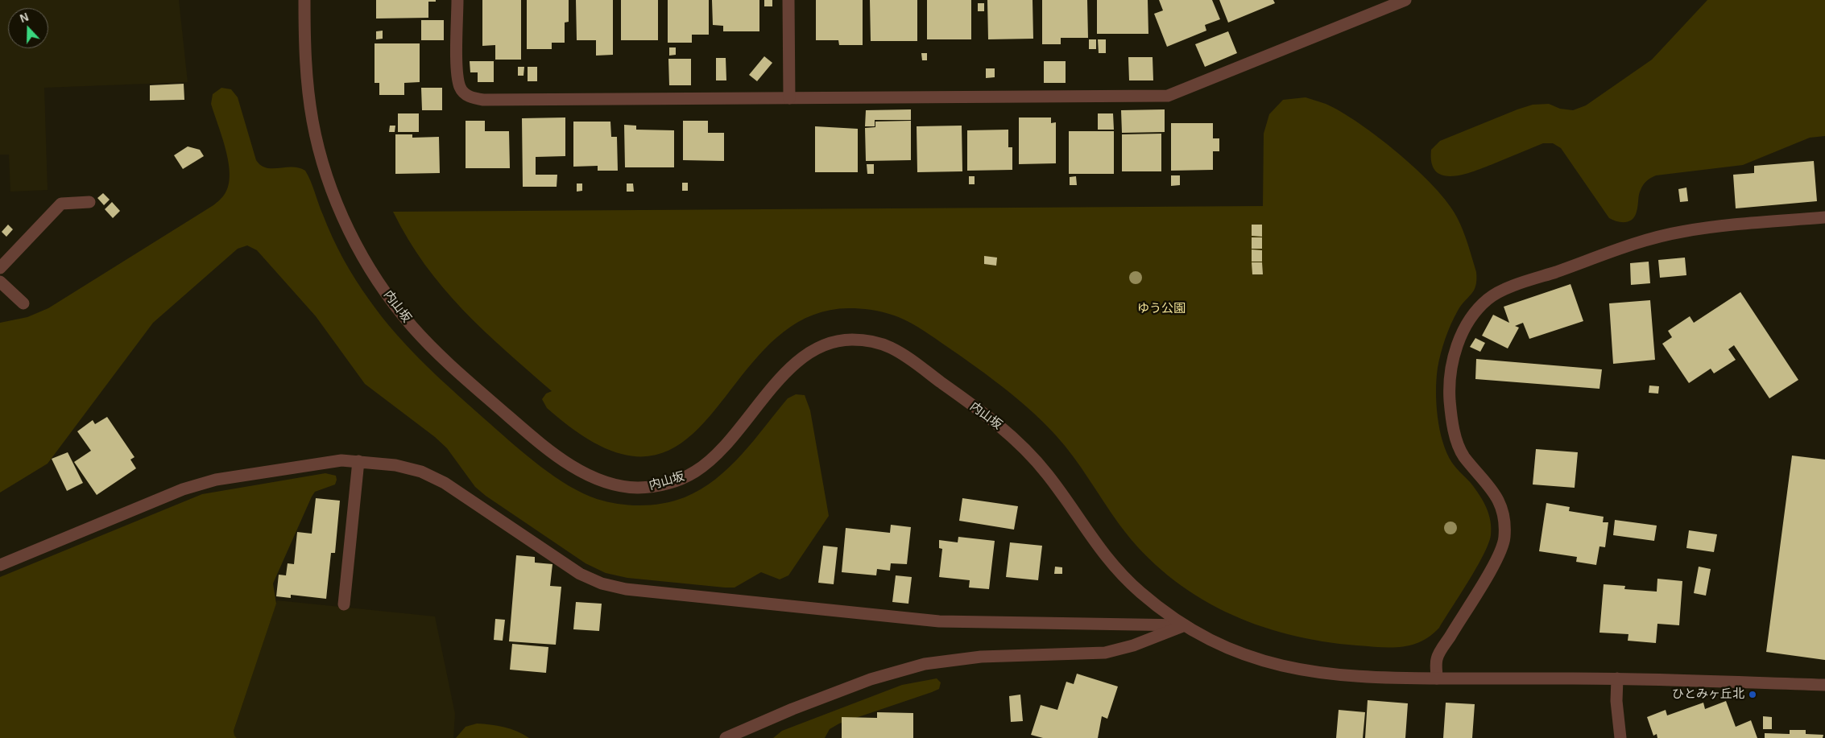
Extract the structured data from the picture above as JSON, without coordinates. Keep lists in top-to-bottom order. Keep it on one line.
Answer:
{"streets":{"street":["内山坂"]},"parks":["ゆう公園"],"places":["ひとみヶ丘北"],"north":"top"}
